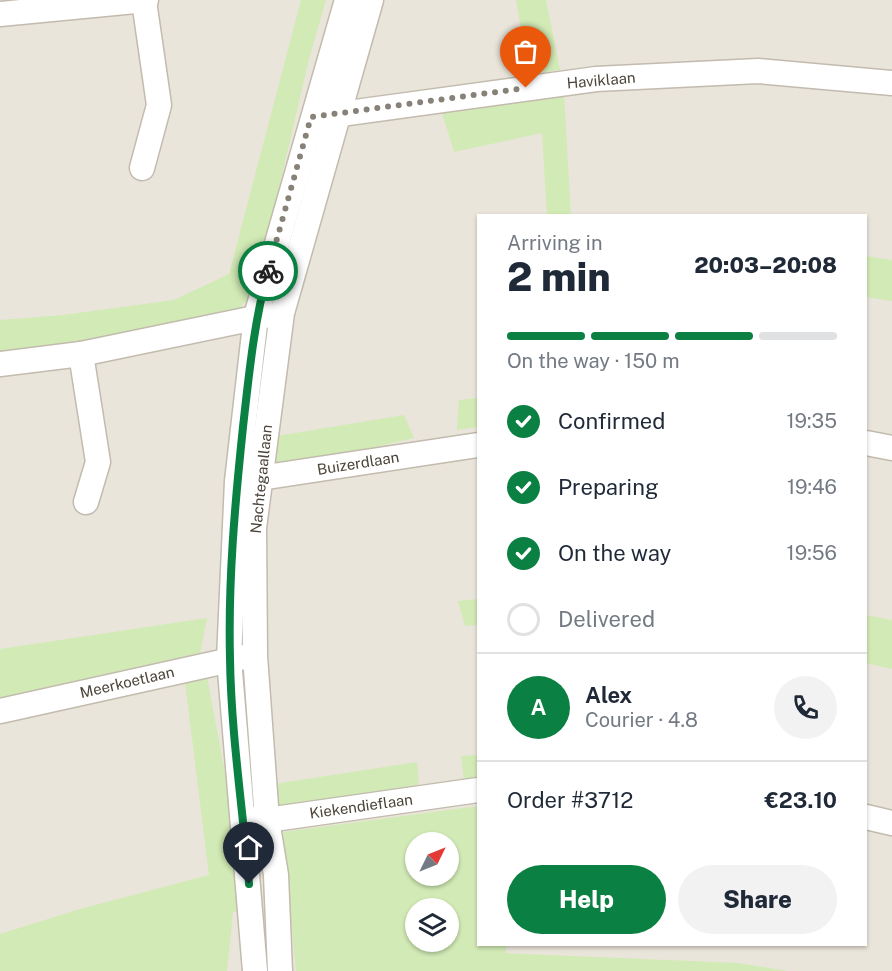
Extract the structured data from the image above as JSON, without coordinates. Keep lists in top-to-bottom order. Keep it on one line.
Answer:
{"streets":{"street":["Haviklaan","Buizerdlaan","Nachtegaallaan","Meerkoetlaan","Kiekendieflaan"]},"crossings":[["Haviklaan","Nachtegaallaan"],["Buizerdlaan","Nachtegaallaan"],["Nachtegaallaan","Meerkoetlaan"],["Nachtegaallaan","Kiekendieflaan"]],"north":"top right","page":{"heading":["2 min","Arriving in","20:03–20:08"],"panel":["Alex","Courier · 4.8","Order #3712","€23.10"],"bar":"On the way · 150 m","list":[["Confirmed","19:35"],["Preparing","19:46"],["On the way","19:56"],"Delivered"],"round":"A","buttons":["Help","Share"]}}
